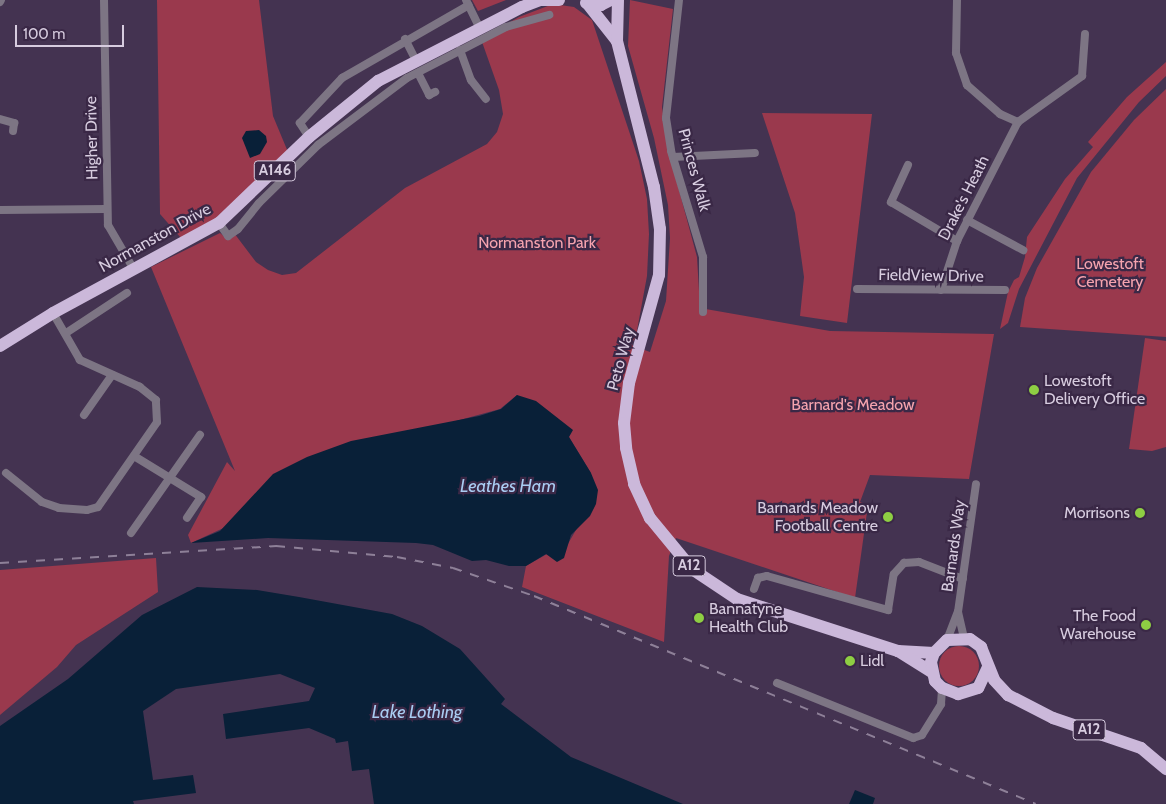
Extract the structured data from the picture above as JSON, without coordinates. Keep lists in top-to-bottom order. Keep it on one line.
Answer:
{"streets":{"highway":["A146","Normanston Drive","Peto Way","A12"],"street":["Higher Drive","Princes Walk","Drake's Heath","FieldView Drive","Barnards Way"]},"crossings":[["Higher Drive","Normanston Drive"],["Drake's Heath","FieldView Drive"],["Peto Way","Barnards Way"],["Peto Way","A12"],["Barnards Way","A12"]],"water":["Leathes Ham","Lake Lothing"],"parks":["Normanston Park","Lowestoft Cemetery","Barnard's Meadow"],"places":["Lowestoft Delivery Office","Morrisons","Barnards Meadow Football Centre","Bannatyne Health Club","The Food Warehouse","Lidl"],"scale_bar":"100 m"}
